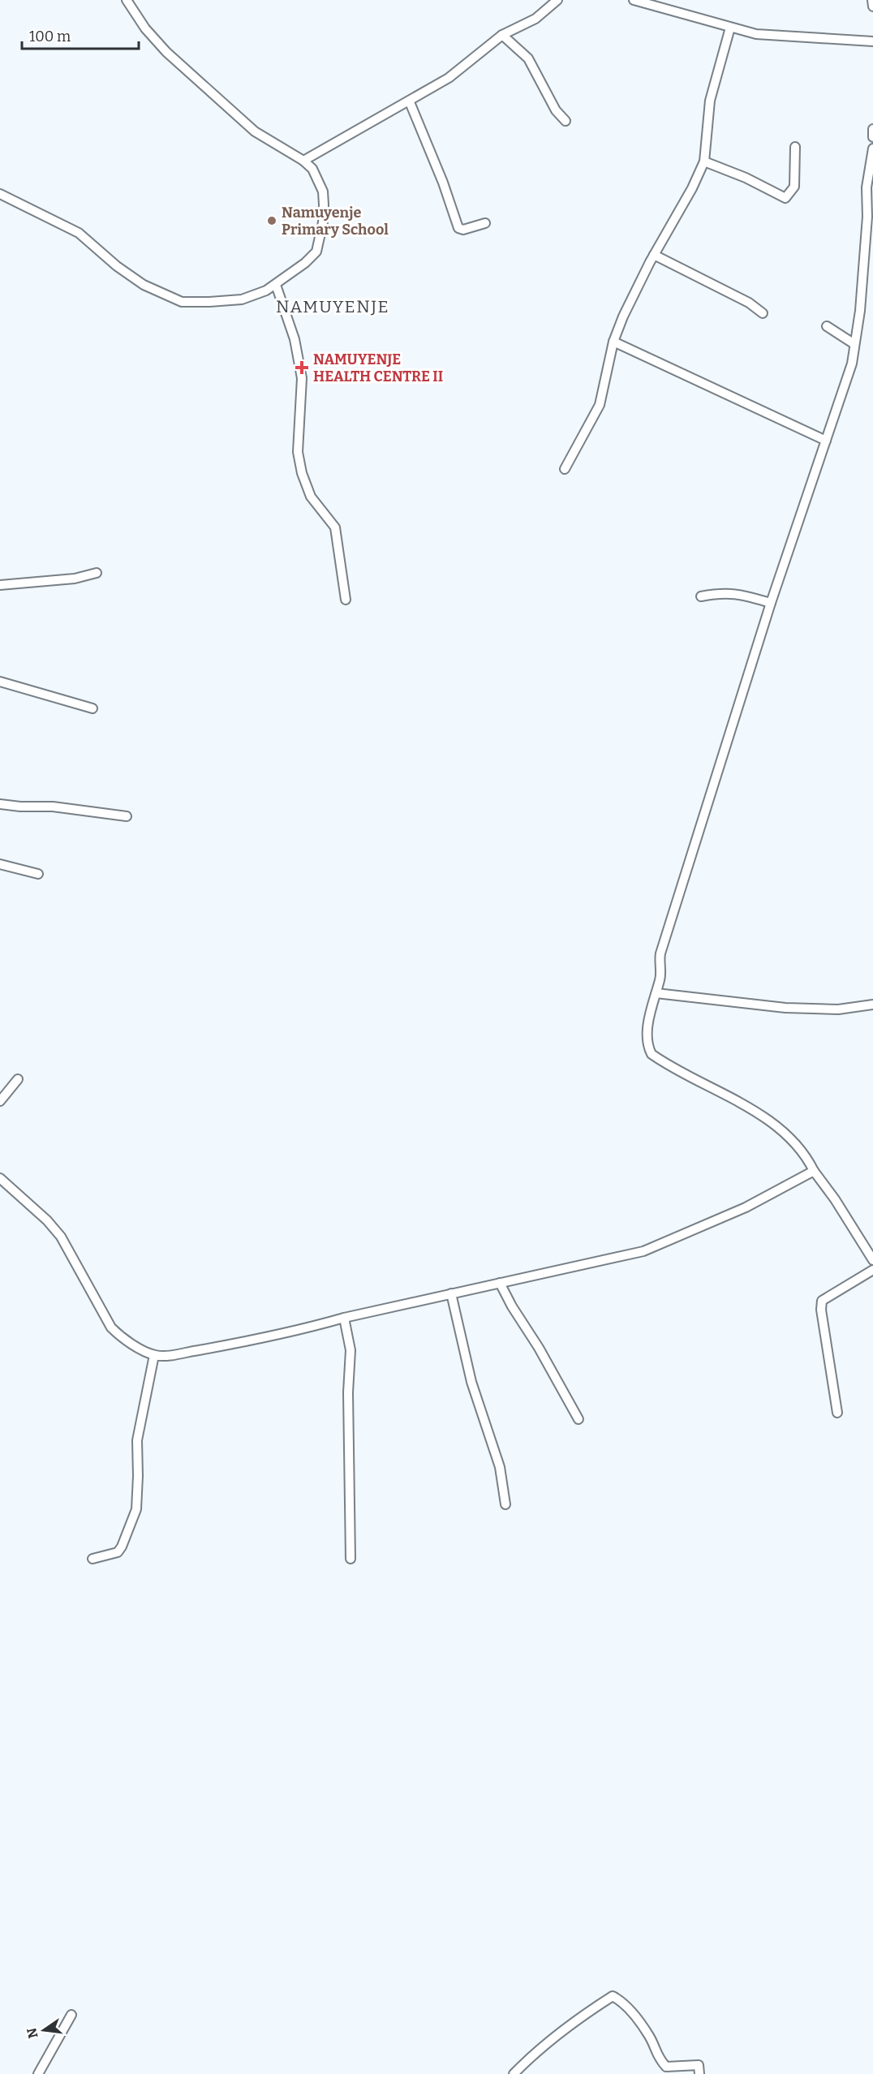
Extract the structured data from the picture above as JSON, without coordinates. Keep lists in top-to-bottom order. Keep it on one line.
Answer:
{"districts":["NAMUYENJE"],"places":{"other":["Namuyenje Primary School"],"health":["NAMUYENJE HEALTH CENTRE II"]},"scale_bar":"100 m","north":"left"}
